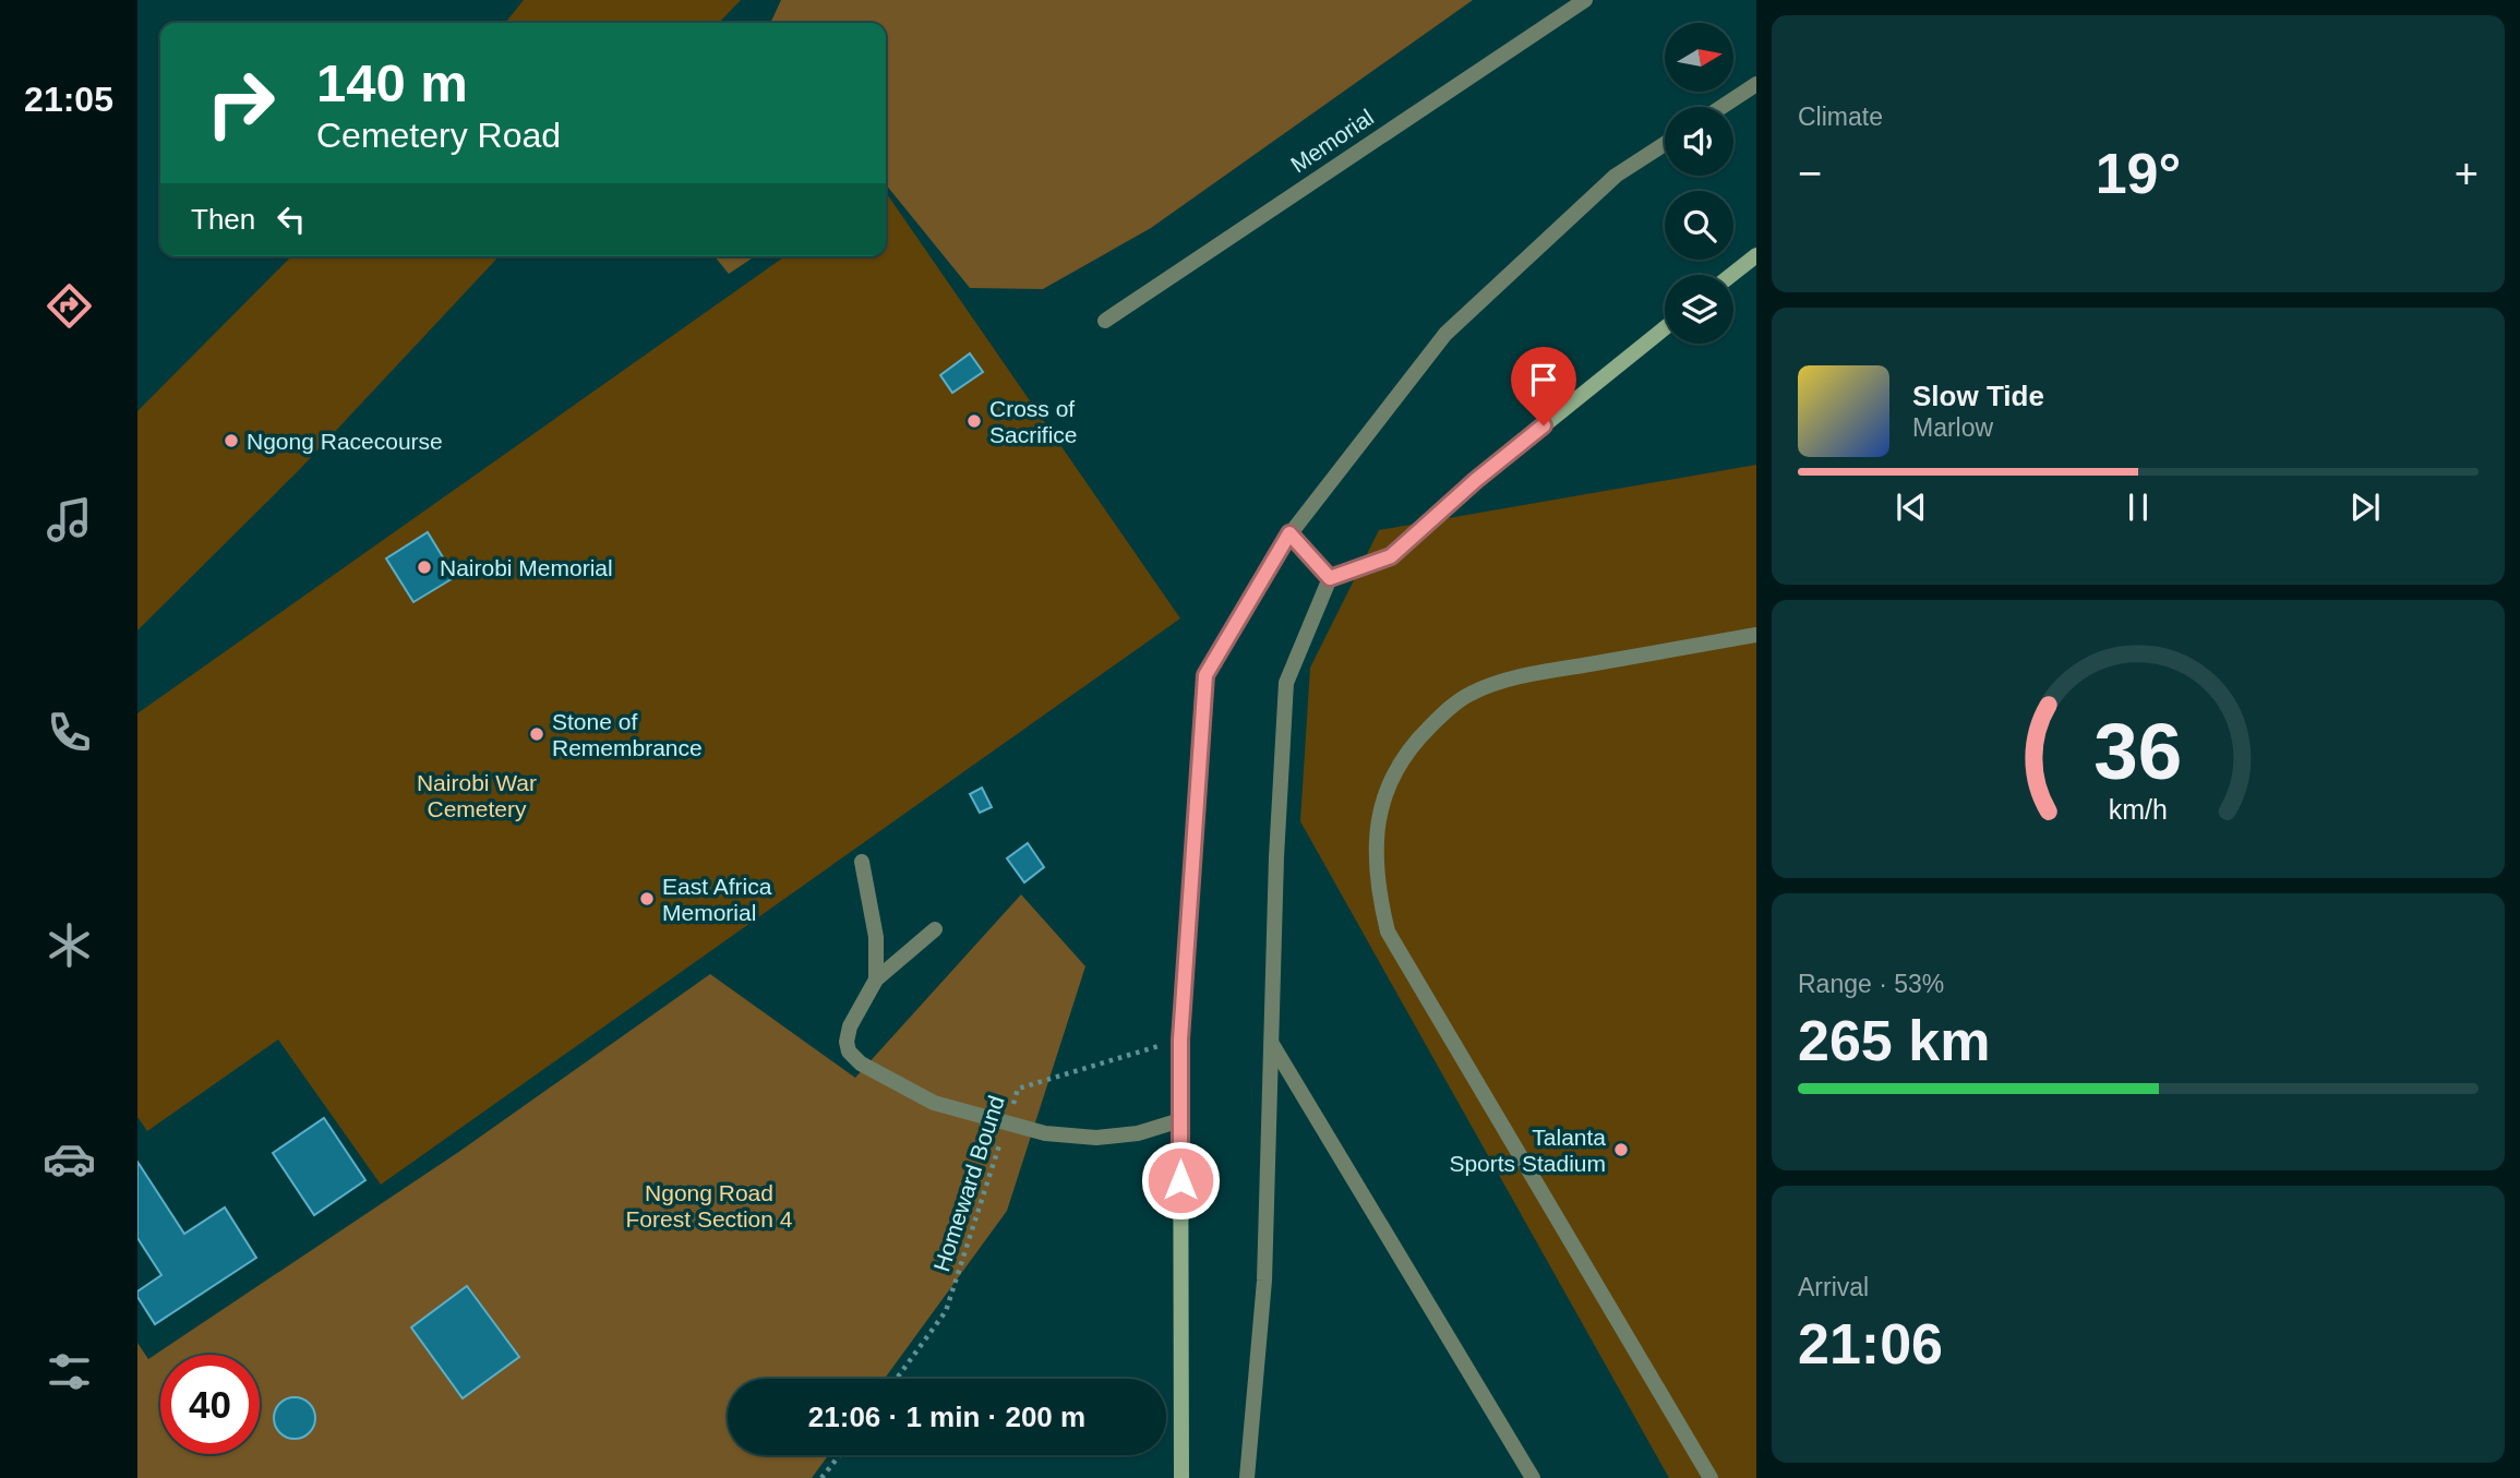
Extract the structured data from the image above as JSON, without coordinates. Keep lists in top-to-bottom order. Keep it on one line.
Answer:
{"streets":{"lane":["Memorial"],"path":["Homeward Bound"]},"parks":["Nairobi War Cemetery","Ngong Road Forest Section 4"],"places":["Cross of Sacrifice","Ngong Racecourse","Nairobi Memorial","Stone of Remembrance","East Africa Memorial","Talanta Sports Stadium"],"north":"right","page":{"tabs":"21:05","tile":["Climate",["Range · 53%","265 km"],["Arrival","21:06"]],"turn":["140 m","Cemetery Road"],"heat":["−","19°","+"],"then":"Then","song":["Slow Tide","Marlow"],"limit":"40","trip":"21:06 · 1 min · 200 m","gauge":["36","km/h"]}}
